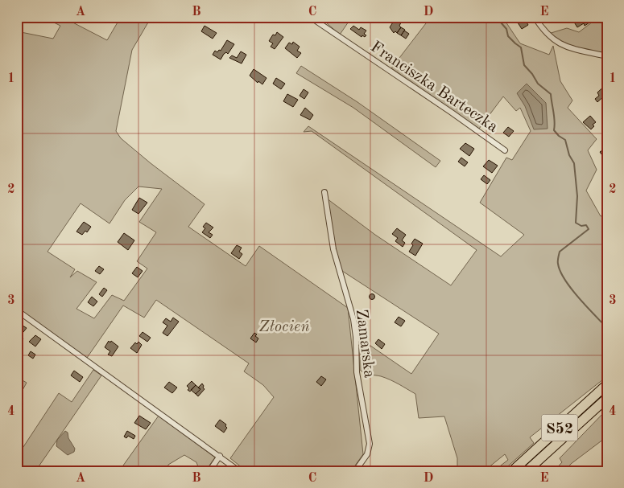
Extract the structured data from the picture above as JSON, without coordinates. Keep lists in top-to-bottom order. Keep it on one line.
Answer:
{"streets":{"highway":["S52"],"street":["Franciszka Barteczka","Zamarska"]},"parks":["Złocień"],"grid":{"columns":["A","B","C","D","E"],"rows":["1","2","3","4"]}}
